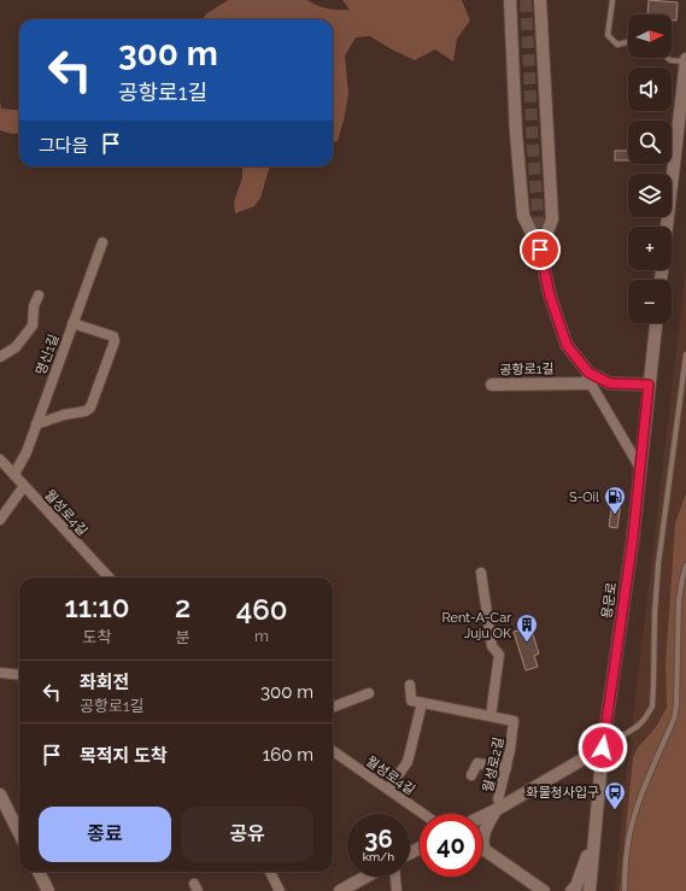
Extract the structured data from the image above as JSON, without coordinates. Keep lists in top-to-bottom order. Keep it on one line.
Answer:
{"streets":{"street":["명신1길","공항로1길","월성로4길","용문로","월성로2길"]},"crossings":[["명신1길","월성로4길"],["공항로1길","용문로"]],"places":{"fuel station":["S-Oil"],"building":["Rent-A-Car Juju OK"],"bus stop":["화물청사입구"]},"north":"right","page":{"map_buttons":["+","−"],"turn":["300 m","공항로1길"],"then":"그다음","eta":["11:10","도착","2","분","460","m"],"list":[{"name":"좌회전","note":"공항로1길","value":"300 m"},{"name":"목적지 도착","value":"160 m"}],"buttons":["종료","공유"],"speed":"36 km/h","limit":"40"}}
